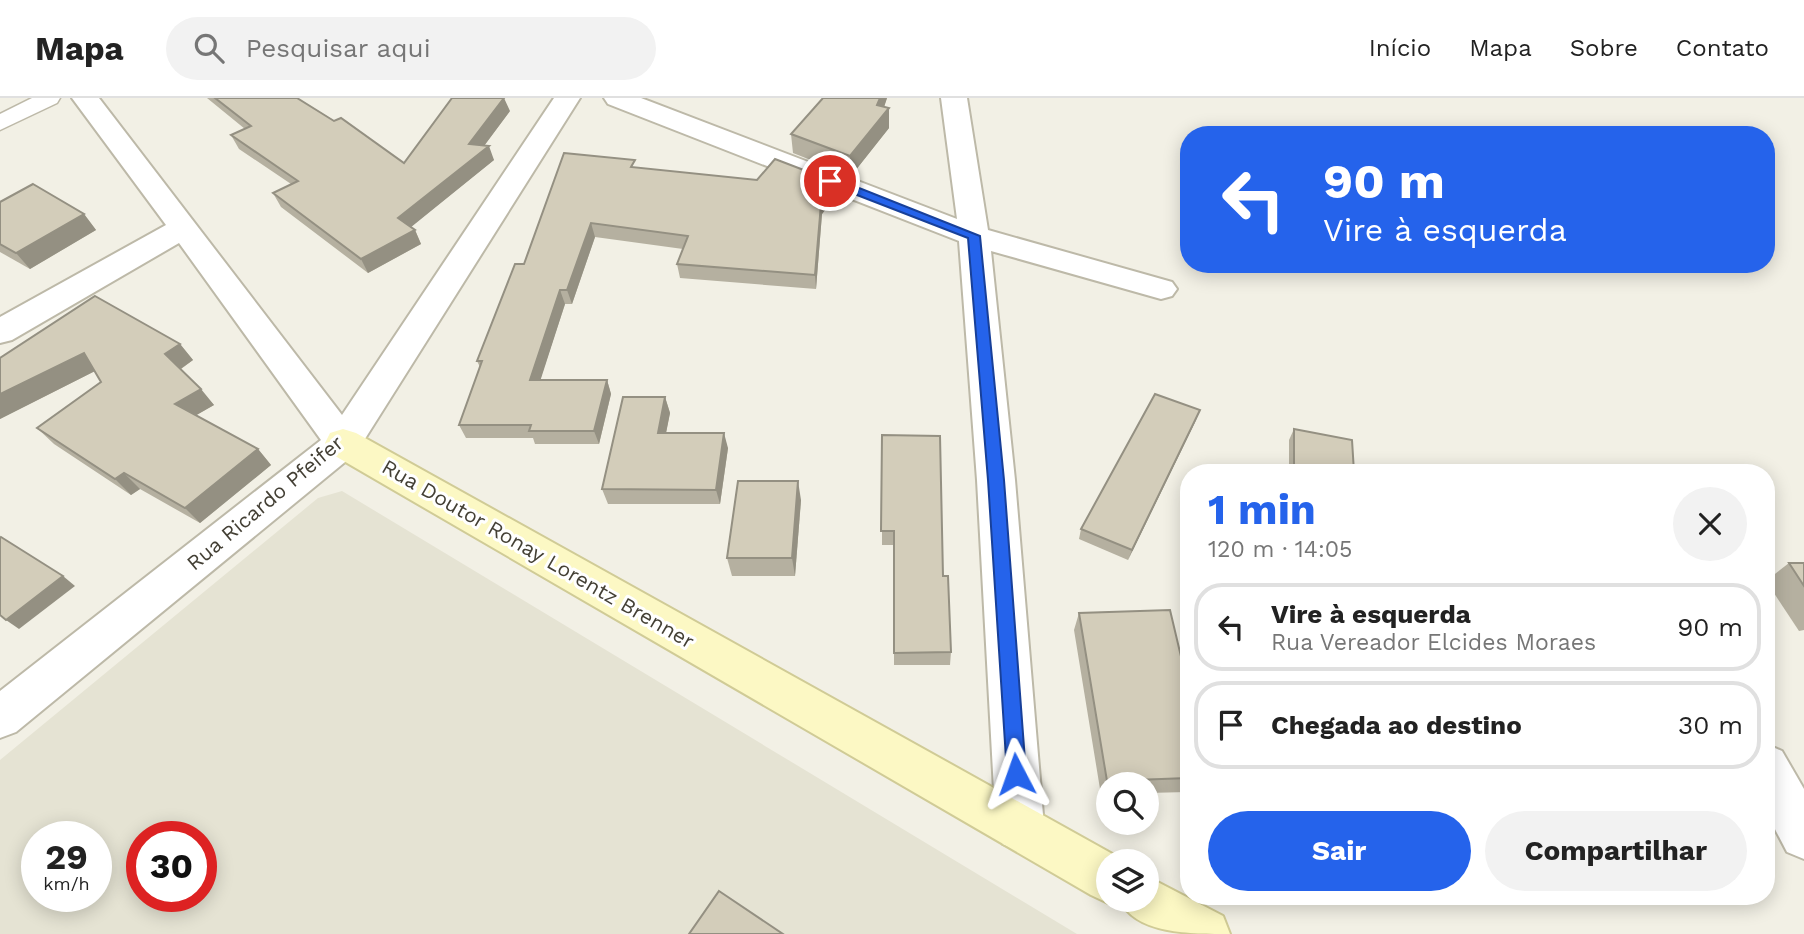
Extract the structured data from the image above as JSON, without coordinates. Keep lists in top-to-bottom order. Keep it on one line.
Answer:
{"streets":{"street":["Rua Ricardo Pfeifer","Rua Doutor Ronay Lorentz Brenner"]},"crossings":[["Rua Ricardo Pfeifer","Rua Doutor Ronay Lorentz Brenner"]],"page":{"header":"Mapa","search":"Pesquisar aqui","nav":["Início","Mapa","Sobre","Contato"],"turn":["90 m","Vire à esquerda"],"heading":["1 min","120 m · 14:05"],"list":[{"name":"Vire à esquerda","note":"Rua Vereador Elcides Moraes","value":"90 m"},{"name":"Chegada ao destino","value":"30 m"}],"buttons":["Sair","Compartilhar"],"speed":"29 km/h","limit":"30"}}
